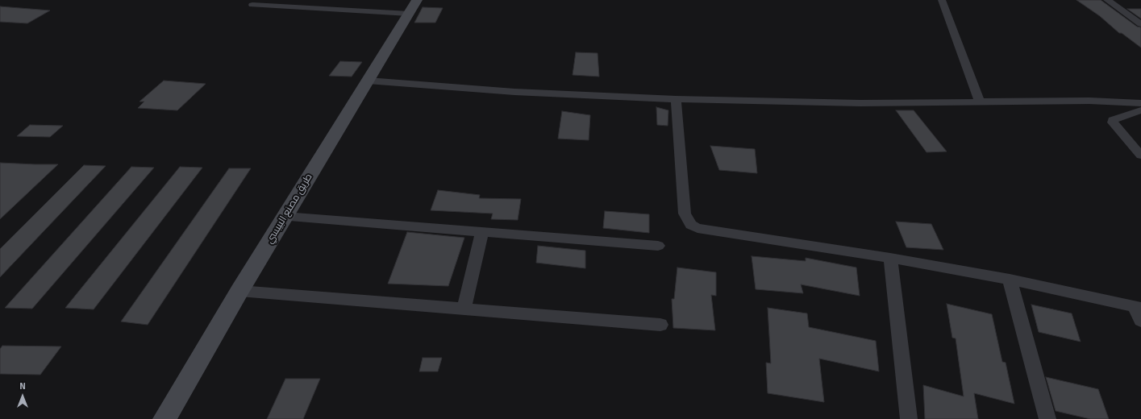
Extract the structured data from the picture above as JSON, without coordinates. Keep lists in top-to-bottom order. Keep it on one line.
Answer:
{"streets":{"main road":["طريق مصنع البيبسي"]},"north":"top"}
